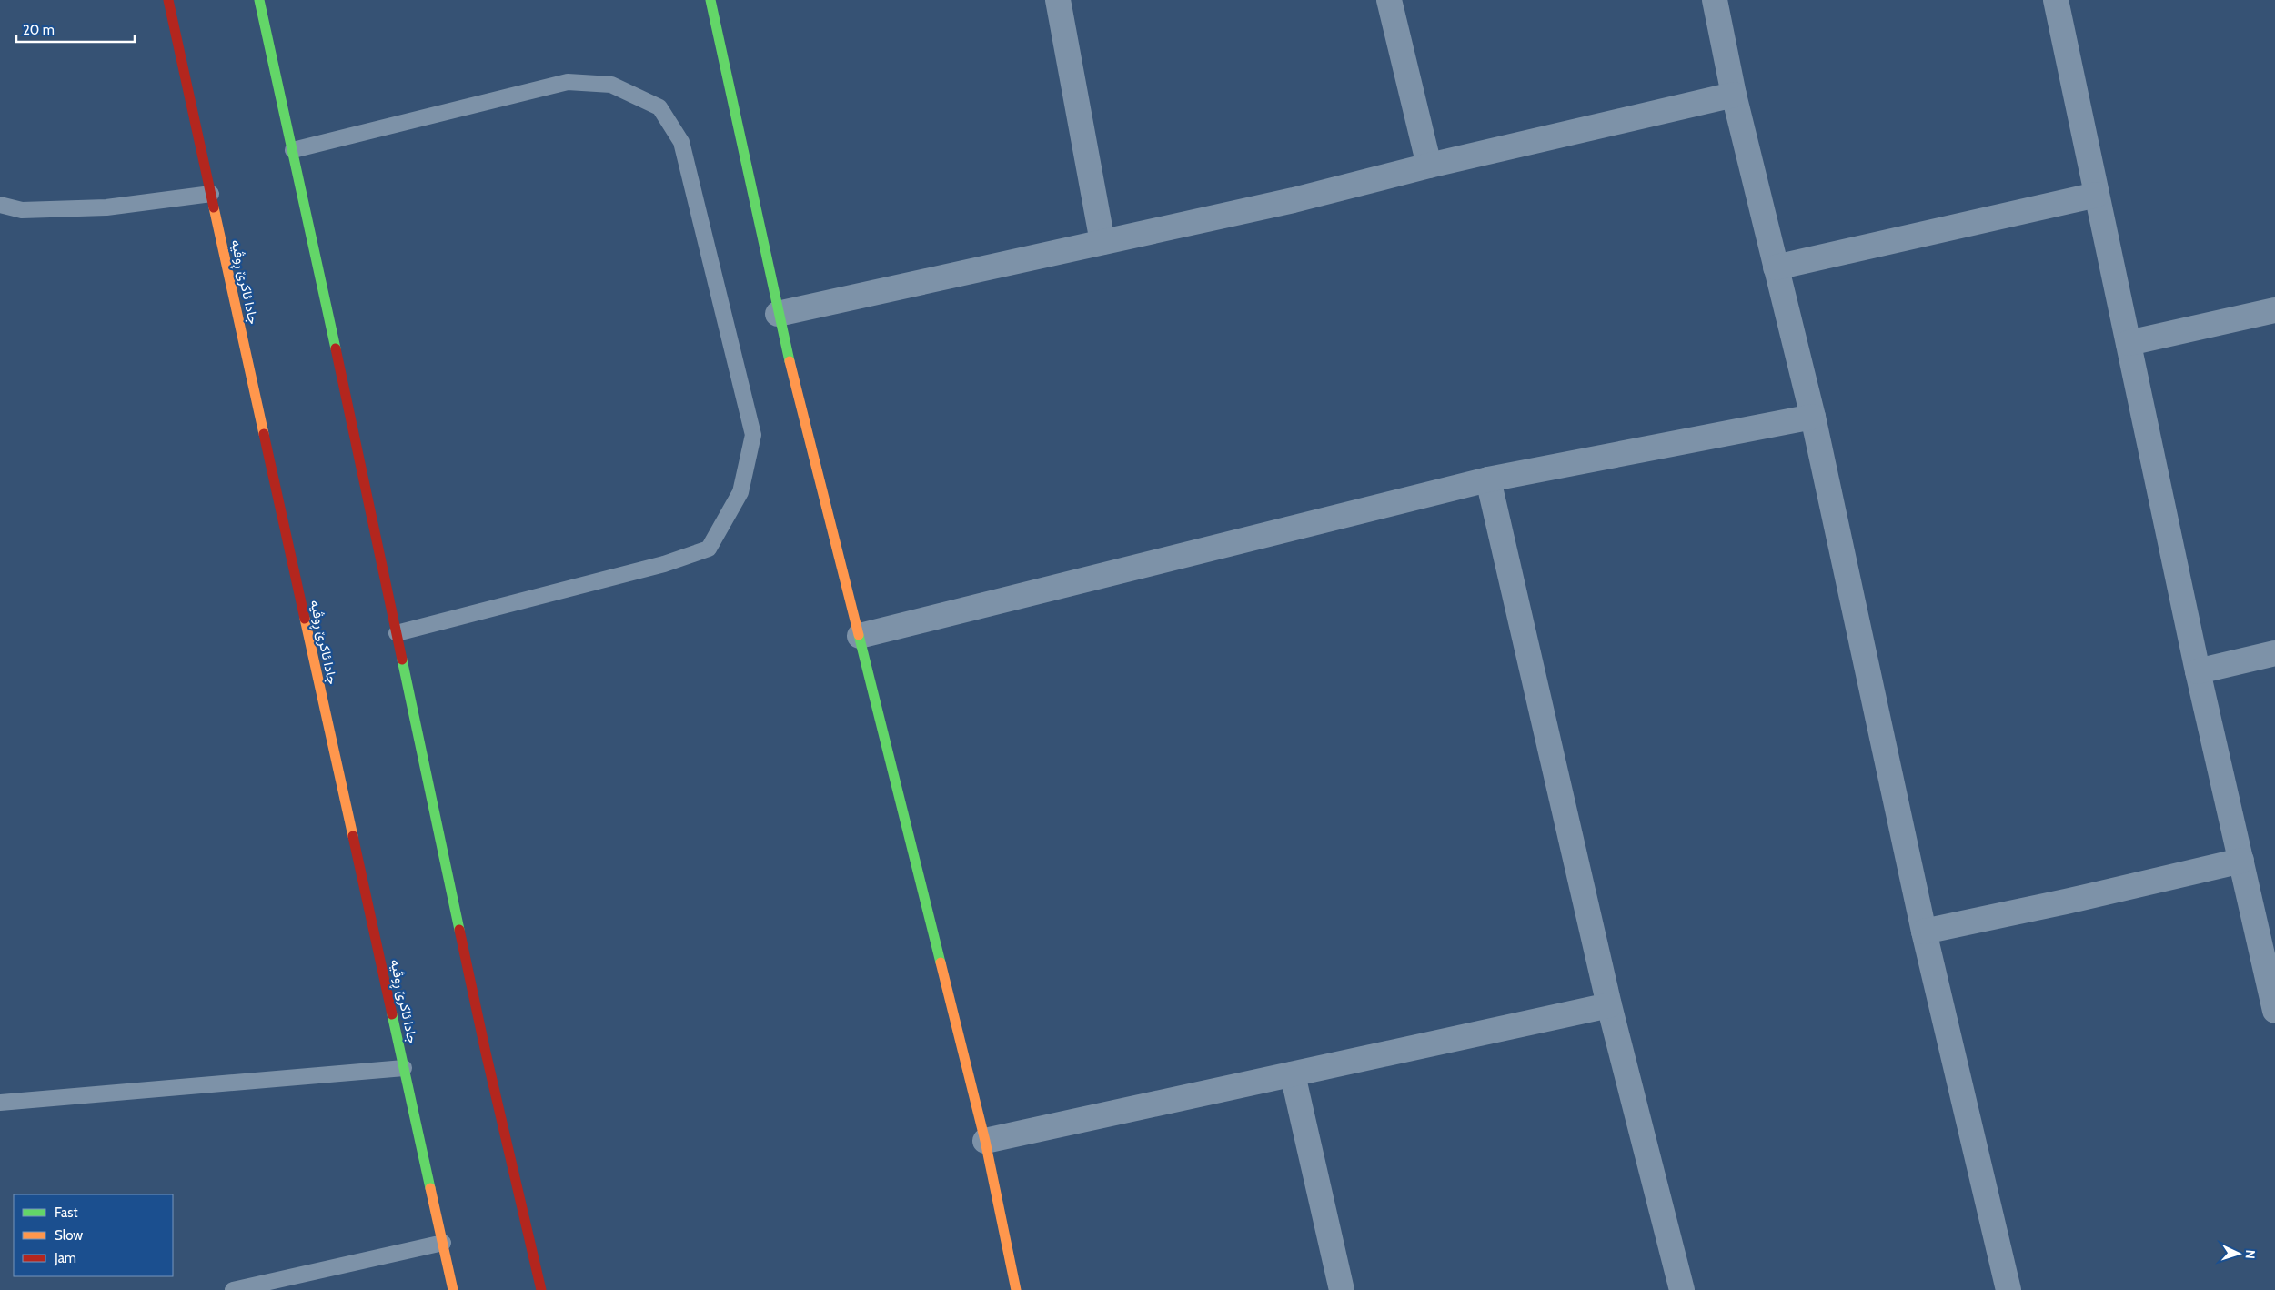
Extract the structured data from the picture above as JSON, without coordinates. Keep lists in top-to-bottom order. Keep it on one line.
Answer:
{"streets":{"main road":["جادا ئاکرێ ڕوڤیە"]},"legend":["Fast","Slow","Jam"],"scale_bar":"20 m","north":"right"}
